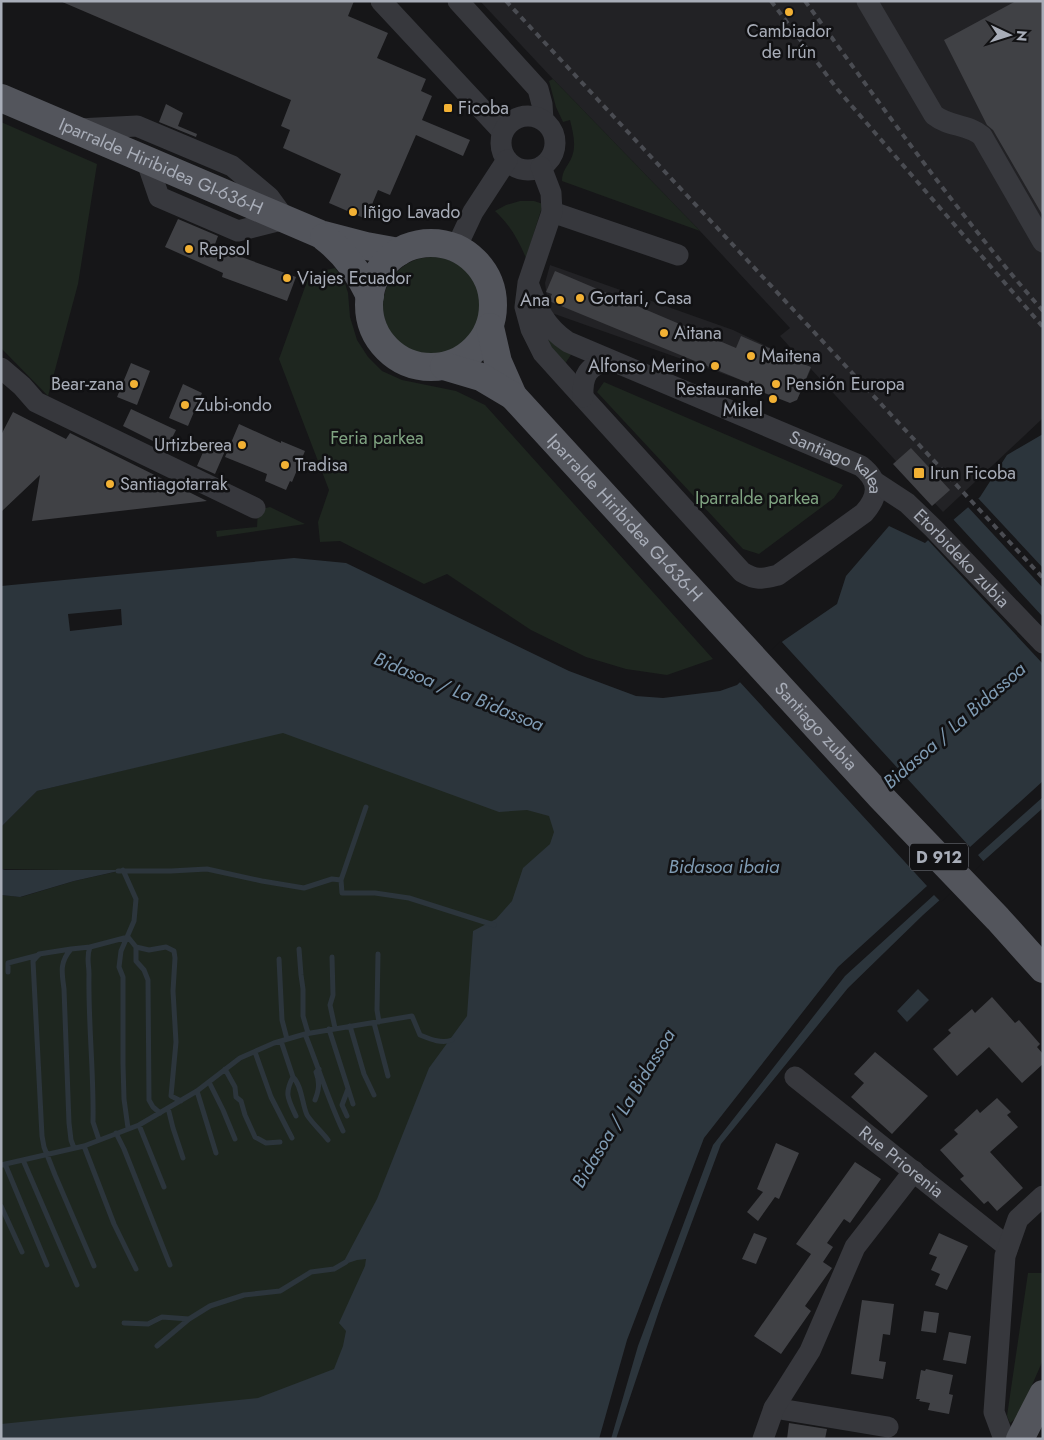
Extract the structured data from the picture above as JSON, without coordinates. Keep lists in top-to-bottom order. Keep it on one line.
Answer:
{"streets":{"main road":["Iparralde Hiribidea GI-636-H","Santiago zubia","D 912"],"street":["Santiago kalea","Etorbideko zubia","Rue Priorenia"]},"crossings":[["Iparralde Hiribidea GI-636-H","Santiago zubia"],["Santiago kalea","Etorbideko zubia"]],"water":["Bidasoa / La Bidassoa","Bidasoa ibaia"],"parks":["Feria parkea","Iparralde parkea"],"places":{"other":["Cambiador de Irún","Iñigo Lavado","Repsol","Viajes Ecuador","Gortari, Casa","Ana","Aitana","Maitena","Alfonso Merino","Bear-zana","Pensión Europa","Restaurante Mikel","Zubi-ondo","Urtizberea","Tradisa","Santiagotarrak"],"transit":["Ficoba","Irun Ficoba"]},"north":"right"}
